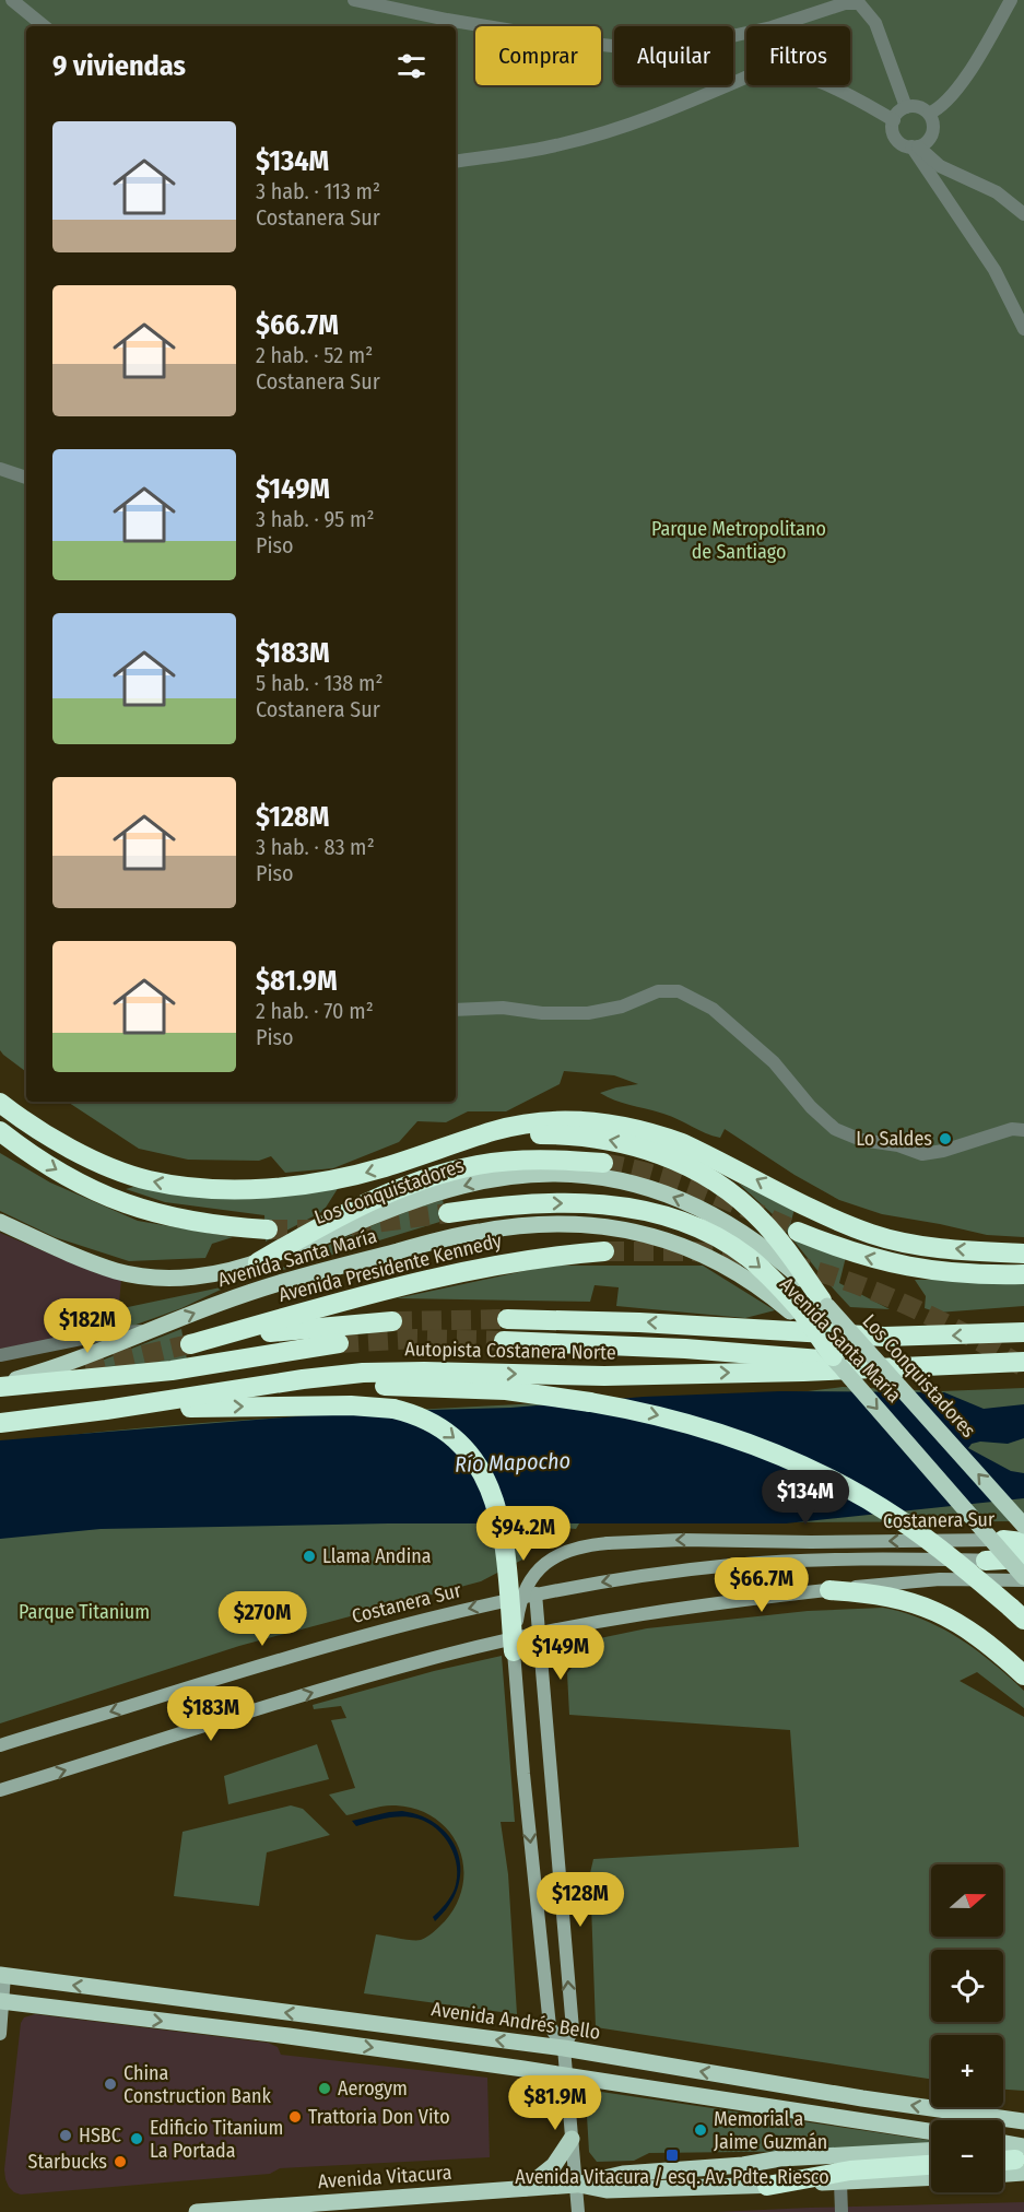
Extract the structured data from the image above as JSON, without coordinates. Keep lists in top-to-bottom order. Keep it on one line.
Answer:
{"streets":{"highway":["Avenida Presidente Kennedy","Autopista Costanera Norte"],"main road":["Los Conquistadores","Avenida Santa María","Costanera Sur","Avenida Andrés Bello","Avenida Vitacura"]},"crossings":[["Avenida Presidente Kennedy","Autopista Costanera Norte"],["Costanera Sur","Avenida Andrés Bello"]],"one_way":["Los Conquistadores","Avenida Santa María"],"water":["Río Mapocho"],"parks":["Parque Metropolitano de Santiago","Parque Titanium"],"places":{"other":["Lo Saldes","Llama Andina","China Construction Bank","Aerogym","Trattoria Don Vito","Memorial a Jaime Guzmán","HSBC","Edificio Titanium La Portada","Starbucks"],"transit":["Avenida Vitacura / esq. Av. Pdte. Riesco"]},"north":"right","page":{"chip":["Comprar","Alquilar","Filtros"],"heading":"9 viviendas","list":[{"name":"$134M","note":"3 hab. · 113 m² · Costanera Sur"},{"name":"$66.7M","note":"2 hab. · 52 m² · Costanera Sur"},{"name":"$149M","note":"3 hab. · 95 m² · Piso"},{"name":"$183M","note":"5 hab. · 138 m² · Costanera Sur"},{"name":"$128M","note":"3 hab. · 83 m² · Piso"},{"name":"$81.9M","note":"2 hab. · 70 m² · Piso"}],"price":["$182M","$134M","$94.2M","$66.7M","$270M","$149M","$183M","$128M","$81.9M"],"map_buttons":["+","−"]}}
